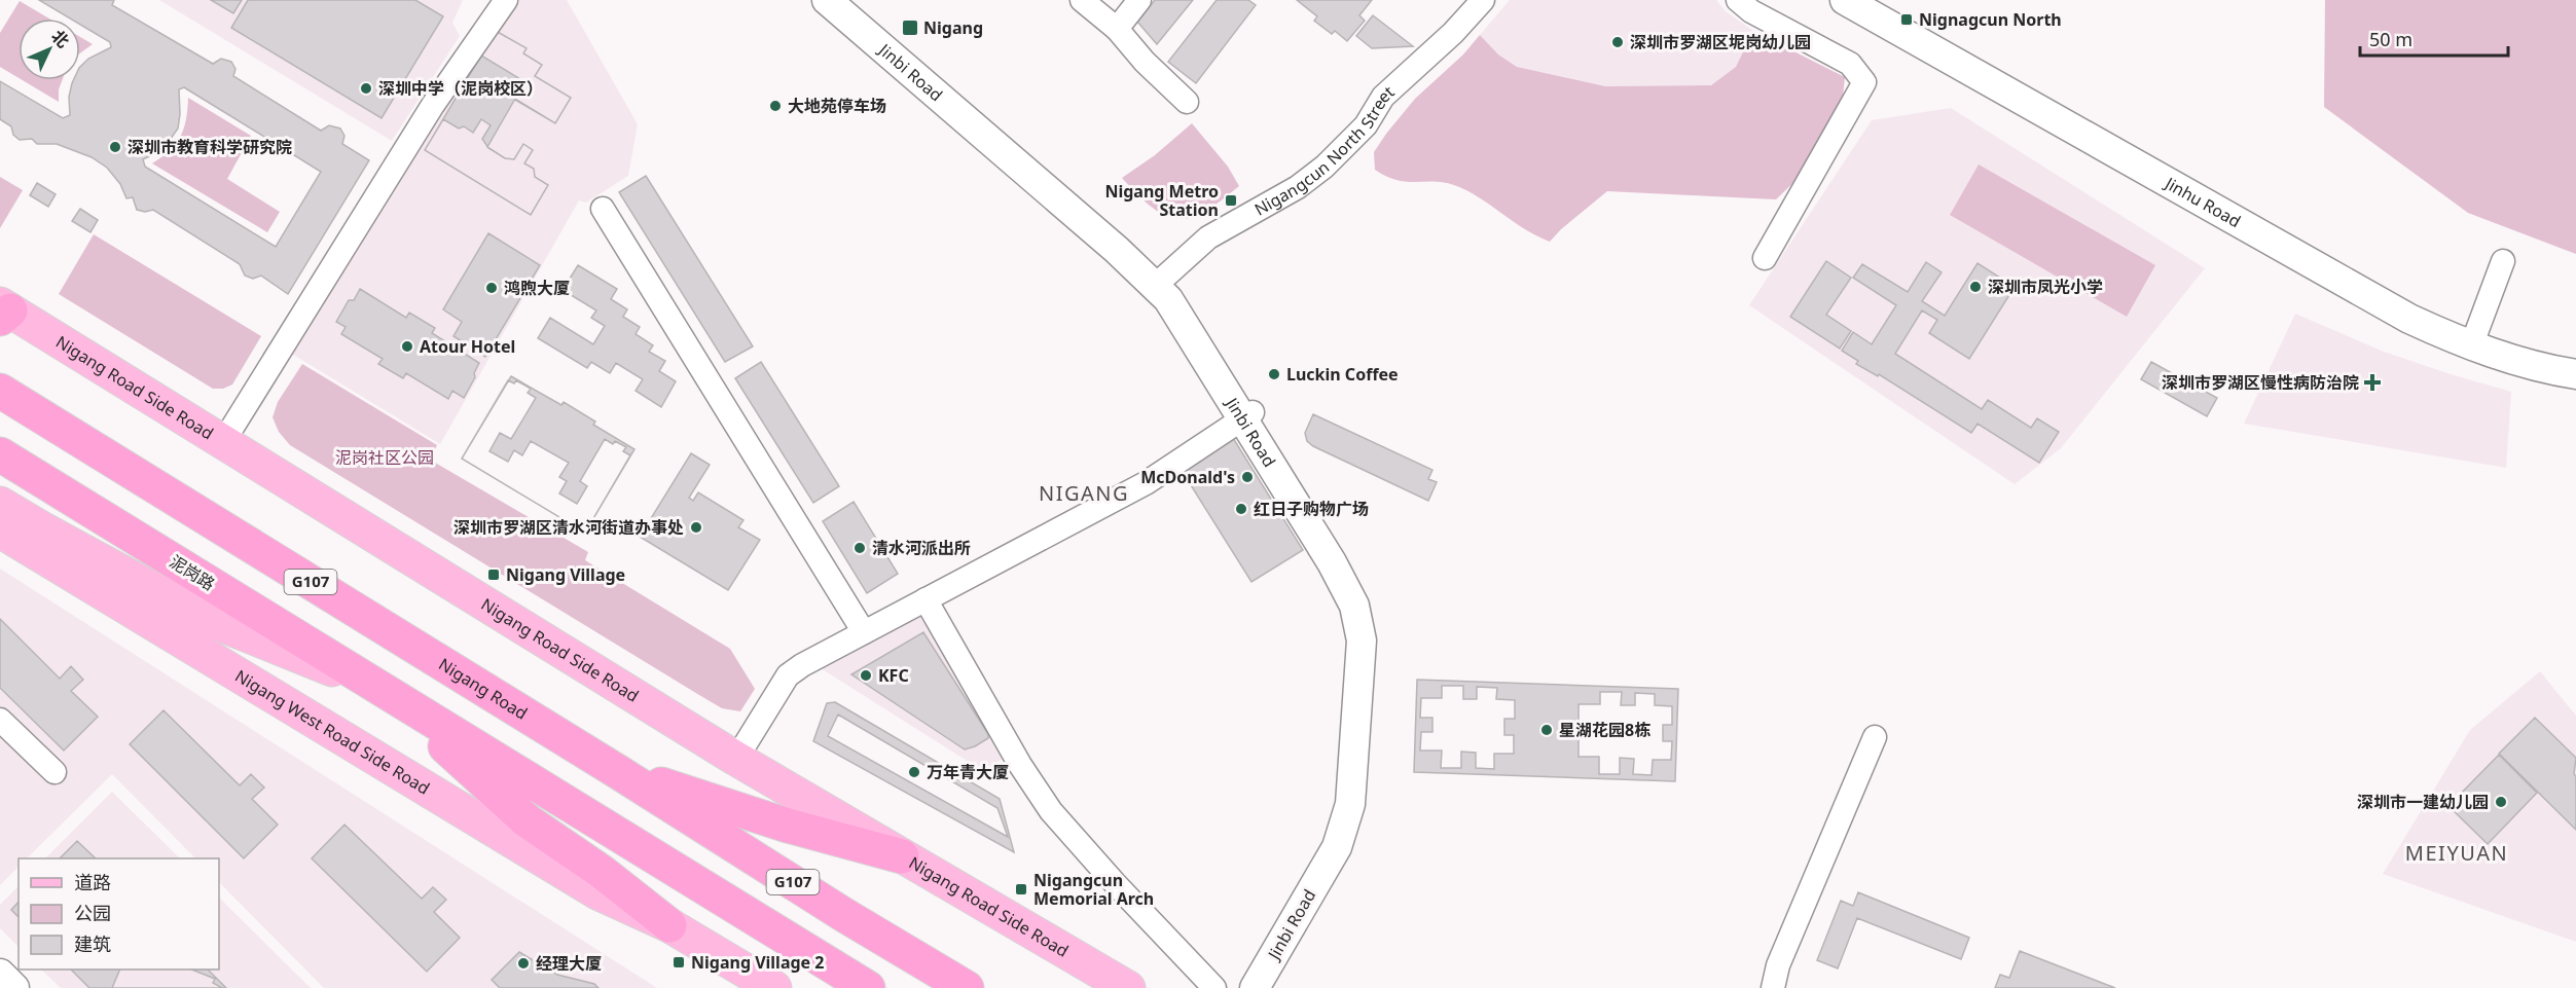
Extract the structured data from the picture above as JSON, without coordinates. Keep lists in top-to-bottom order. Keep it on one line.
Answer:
{"streets":{"highway":["泥岗路","G107","Nigang Road"],"main road":["Nigang Road Side Road","Nigang West Road Side Road"],"street":["Jinbi Road","Nigangcun North Street","Jinhu Road"]},"crossings":[["Jinbi Road","Nigangcun North Street"]],"districts":["NIGANG","MEIYUAN"],"parks":["泥岗社区公园"],"places":{"transit":["Nignagcun North","Nigang","Nigang Metro Station","Nigang Village","Nigangcun Memorial Arch","Nigang Village 2"],"other":["深圳市罗湖区坭岗幼儿园","深圳中学（泥岗校区）","大地苑停车场","深圳市教育科学研究院","深圳市凤光小学","鸿煦大厦","Atour Hotel","Luckin Coffee","McDonald's","红日子购物广场","深圳市罗湖区清水河街道办事处","清水河派出所","KFC","星湖花园8栋","万年青大厦","深圳市一建幼儿园","经理大厦"],"health":["深圳市罗湖区慢性病防治院"]},"legend":["道路","公园","建筑"],"scale_bar":"50 m","north":"top right"}
